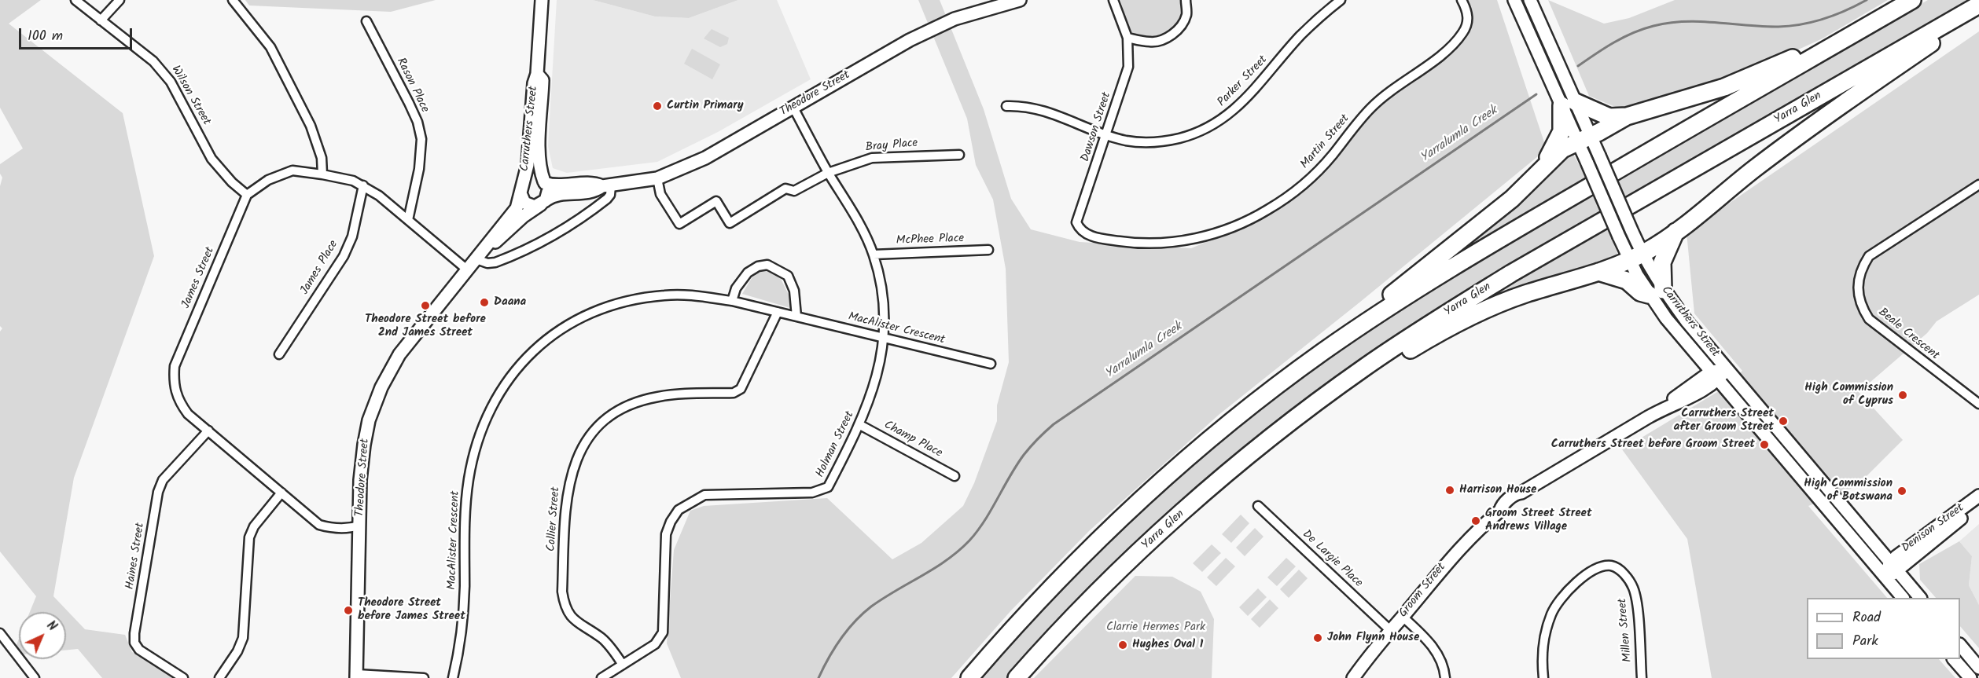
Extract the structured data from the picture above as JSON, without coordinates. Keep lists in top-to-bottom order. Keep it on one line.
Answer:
{"streets":{"highway":["Yarra Glen"],"main road":["Theodore Street","Carruthers Street","Denison Street","Groom Street"],"street":["Parker Street","Rason Place","Wilson Street","Dawson Street","Martin Street","Bray Place","McPhee Place","James Place","James Street","MacAlister Crescent","Beale Crescent","Champ Place","Holman Street","Collier Street","Haines Street","De Largie Place","Millen Street"]},"crossings":[["Parker Street","Dawson Street"],["Theodore Street","Carruthers Street"],["Theodore Street","Bray Place"],["Theodore Street","James Street"],["Theodore Street","Holman Street"],["Wilson Street","James Street"],["Dawson Street","Martin Street"],["Carruthers Street","Denison Street"],["Carruthers Street","Groom Street"],["Bray Place","Holman Street"],["McPhee Place","Holman Street"],["James Street","Haines Street"],["MacAlister Crescent","Holman Street"],["MacAlister Crescent","Collier Street"],["Champ Place","Holman Street"],["Holman Street","Collier Street"],["De Largie Place","Groom Street"]],"water":["Yarralumla Creek"],"parks":["Clarrie Hermes Park"],"places":["Curtin Primary","Daana","Theodore Street before 2nd James Street","High Commission of Cyprus","Carruthers Street after Groom Street","Carruthers Street before Groom Street","Harrison House","High Commission of Botswana","Groom Street Street Andrews Village","Theodore Street before James Street","John Flynn House","Hughes Oval 1"],"legend":["Road","Park"],"scale_bar":"100 m","north":"top right"}
